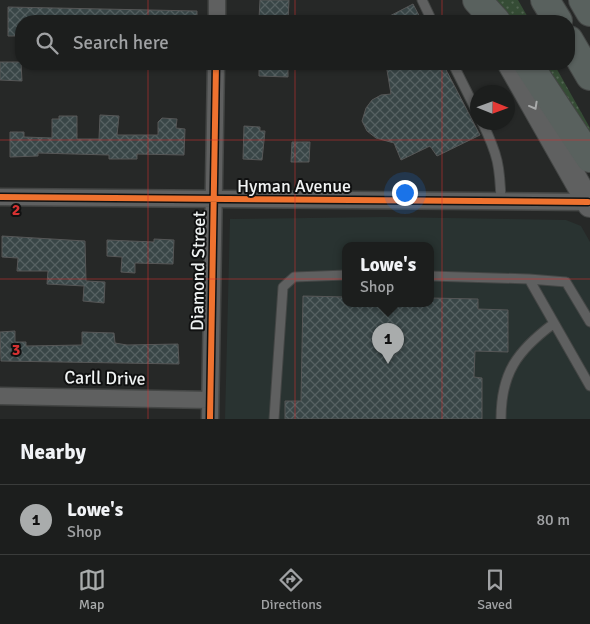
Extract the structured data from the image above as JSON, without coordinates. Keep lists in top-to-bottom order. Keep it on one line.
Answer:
{"streets":{"street":["Hyman Avenue","Diamond Street","Carll Drive"]},"crossings":[["Hyman Avenue","Diamond Street"],["Diamond Street","Carll Drive"]],"north":"right","page":{"search":"Search here","popup":["Lowe's","Shop"],"pins":"1","heading":"Nearby","list":[{"mark":"1","name":"Lowe's","note":"Shop","value":"80 m"}],"nav":["Map","Directions","Saved"]},"grid":{"rows":["2","3"]}}
